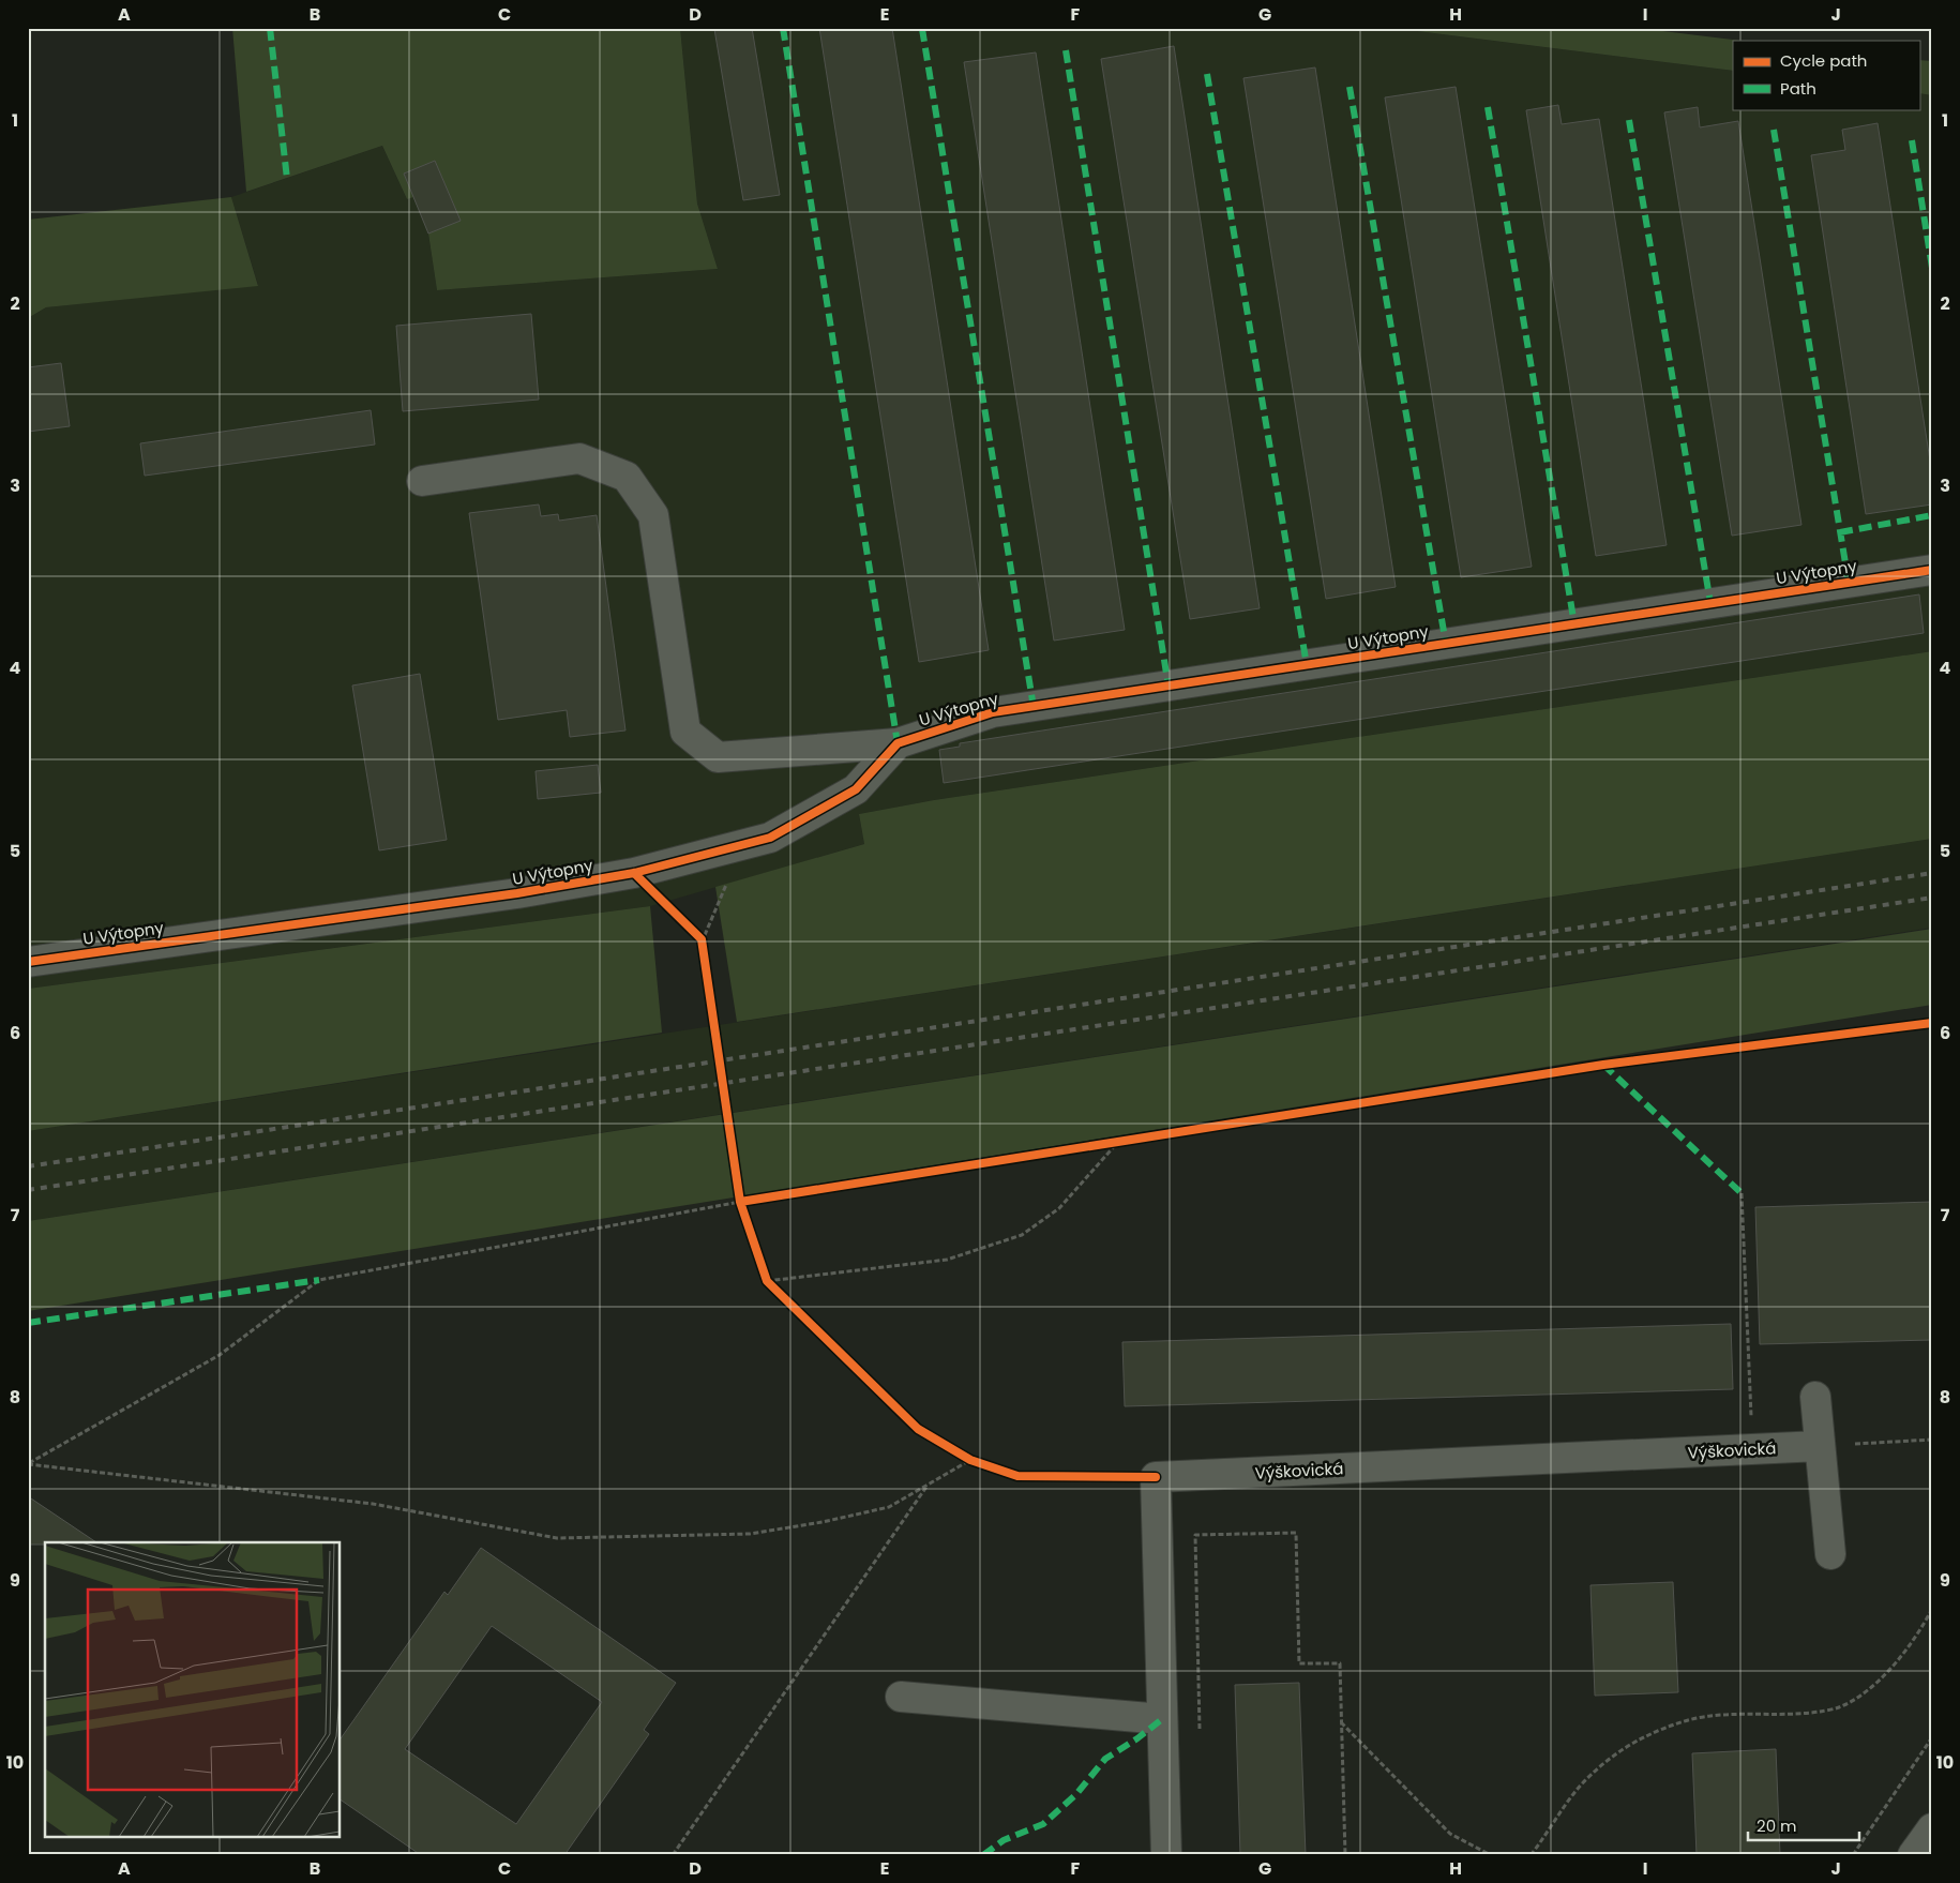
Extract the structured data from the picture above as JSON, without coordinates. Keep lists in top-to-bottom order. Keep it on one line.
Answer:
{"streets":{"street":["U Výtopny","Výškovická"]},"legend":["Cycle path","Path"],"scale_bar":"20 m","grid":{"columns":["A","B","C","D","E","F","G","H","I","J"],"rows":["1","2","3","4","5","6","7","8","9","10"]}}
